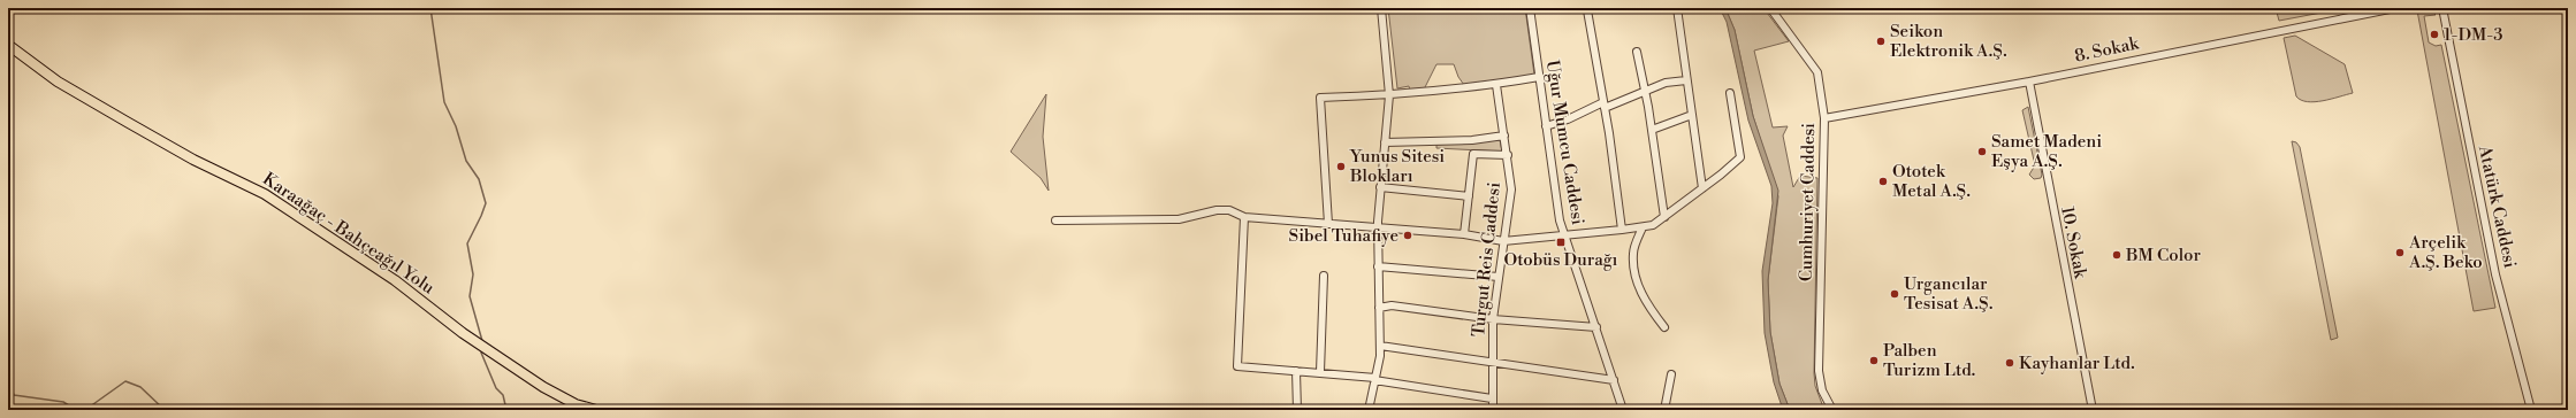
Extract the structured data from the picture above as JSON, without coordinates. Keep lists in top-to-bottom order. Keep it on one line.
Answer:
{"streets":{"main road":["Karaağaç - Bahçeağıl Yolu"],"street":["8. Sokak","Uğur Mumcu Caddesi","Cumhuriyet Caddesi","Atatürk Caddesi","10. Sokak","Turgut Reis Caddesi"]},"crossings":[["8. Sokak","Cumhuriyet Caddesi"],["8. Sokak","10. Sokak"]],"places":{"other":["1-DM-3","Seikon Elektronik A.Ş.","Samet Madeni Eşya A.Ş.","Yunus Sitesi Blokları","Ototek Metal A.Ş.","Sibel Tuhafiye","Arçelik A.Ş. Beko","BM Color","Urgancılar Tesisat A.Ş.","Palben Turizm Ltd.","Kayhanlar Ltd."],"transit":["Otobüs Durağı"]}}
